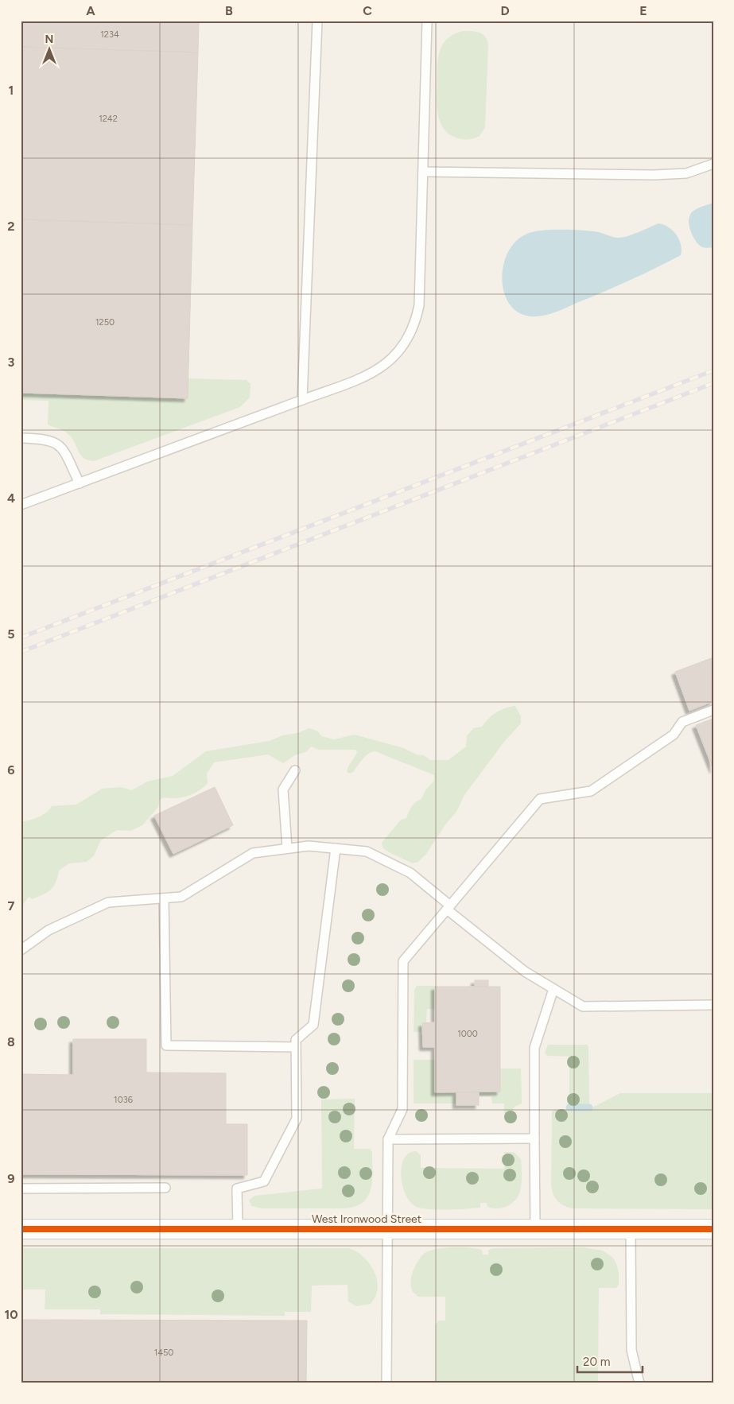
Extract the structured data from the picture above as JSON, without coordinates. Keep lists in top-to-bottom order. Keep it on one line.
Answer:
{"streets":{"street":["West Ironwood Street"]},"house_numbers":["1234","1242","1250","1000","1036","1450"],"scale_bar":"20 m","north":"top","grid":{"columns":["A","B","C","D","E"],"rows":["1","2","3","4","5","6","7","8","9","10"]}}
